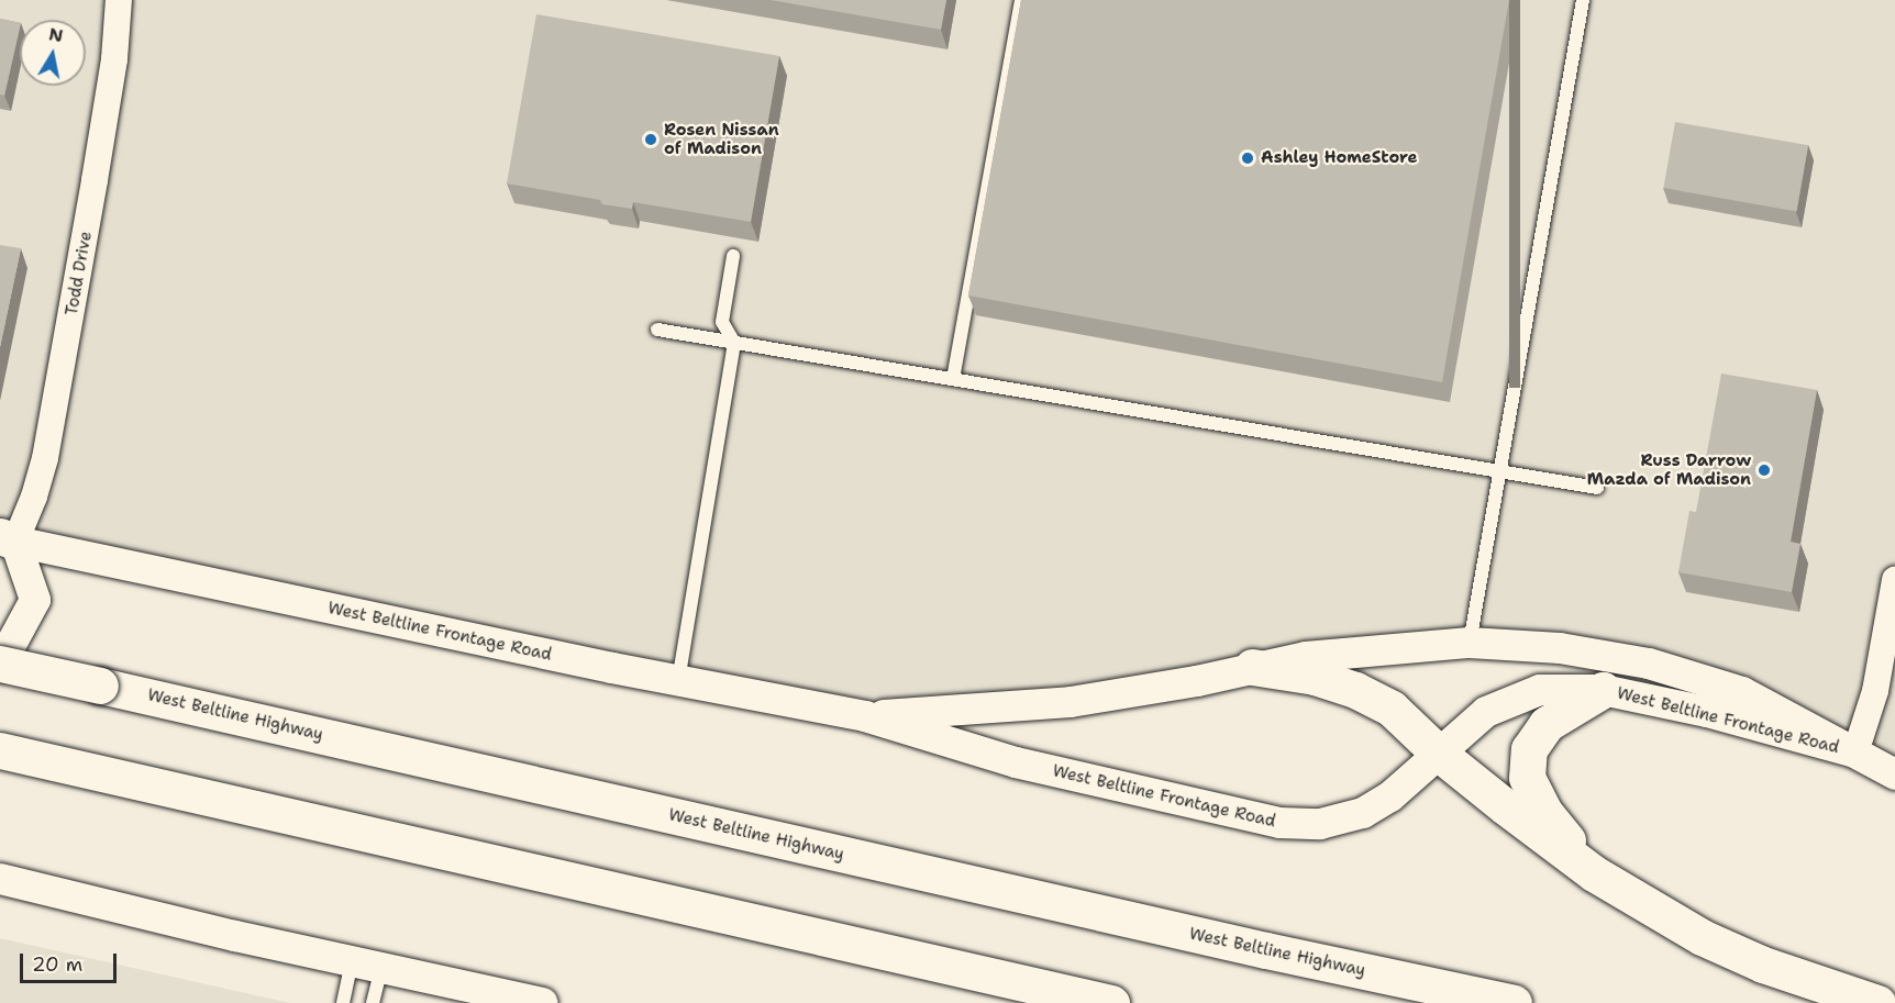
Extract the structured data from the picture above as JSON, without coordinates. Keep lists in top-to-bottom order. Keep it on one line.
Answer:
{"streets":{"highway":["West Beltline Highway"],"street":["Todd Drive","West Beltline Frontage Road"]},"crossings":[["Todd Drive","West Beltline Frontage Road"]],"places":["Rosen Nissan of Madison","Ashley HomeStore","Russ Darrow Mazda of Madison"],"scale_bar":"20 m","north":"top"}
